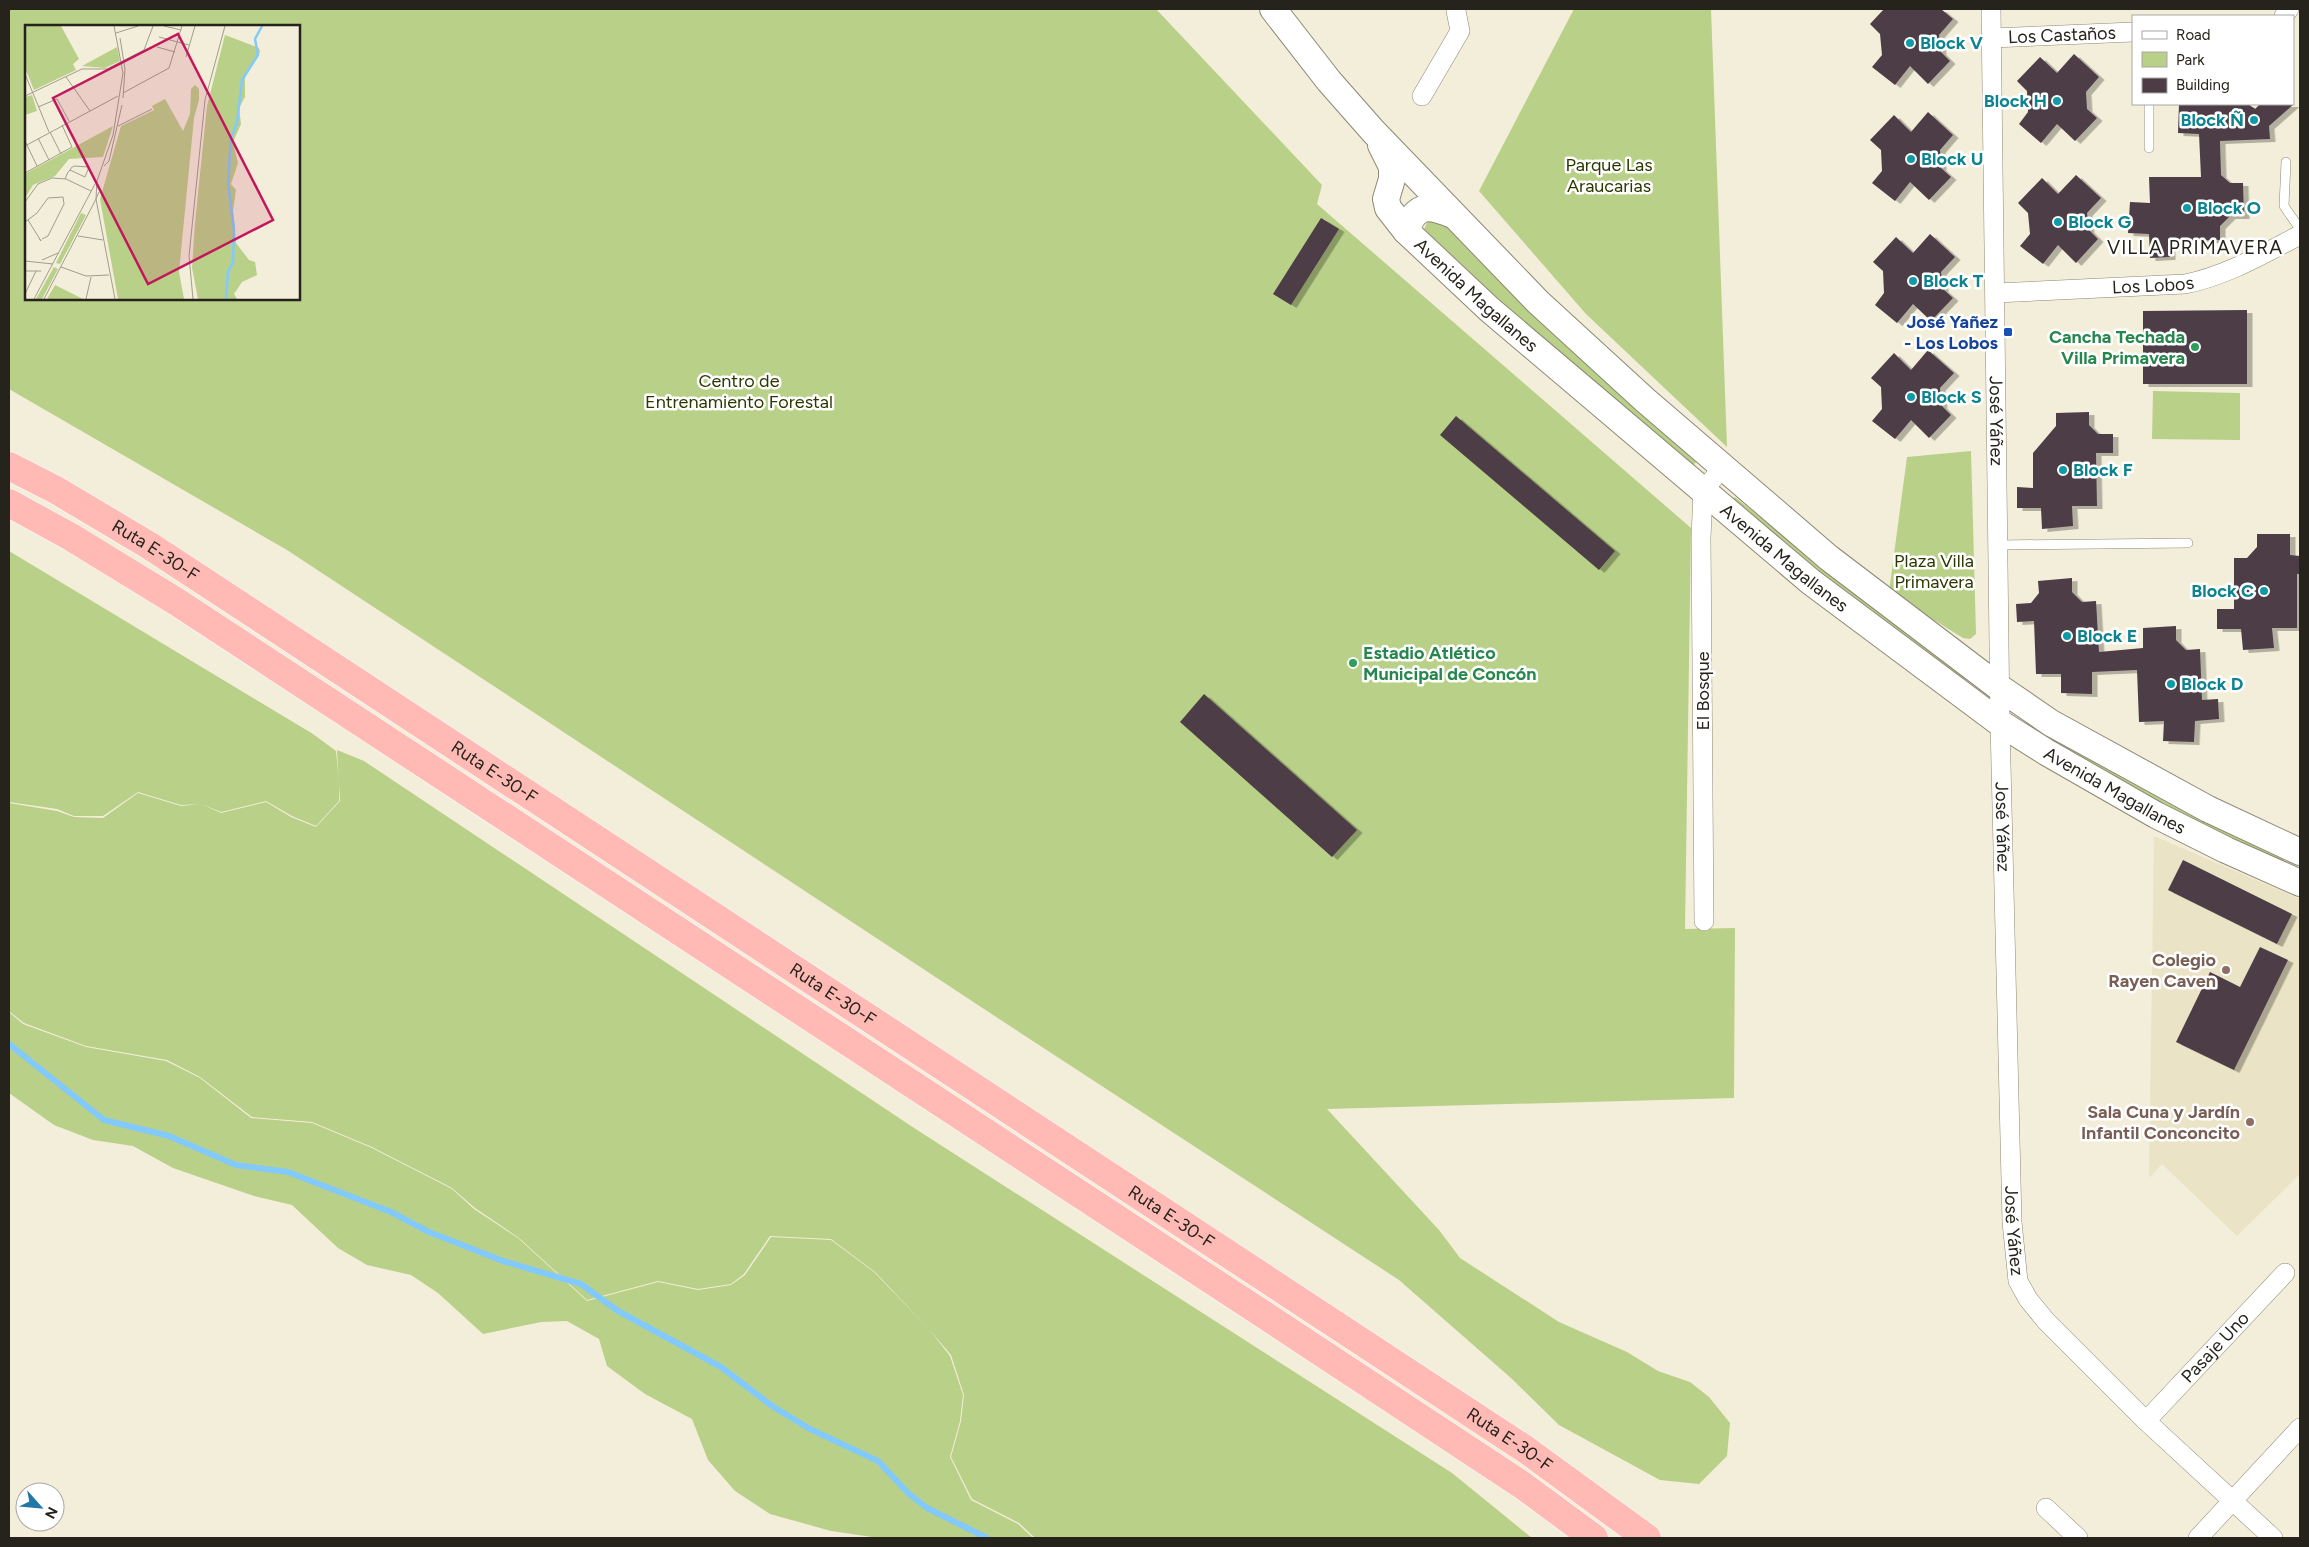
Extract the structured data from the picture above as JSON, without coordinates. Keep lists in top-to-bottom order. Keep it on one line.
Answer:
{"streets":{"highway":["Ruta E-30-F"],"main road":["Avenida Magallanes"],"street":["Los Castaños","Los Lobos","José Yáñez","El Bosque","Pasaje Uno"]},"crossings":[["Los Castaños","José Yáñez"],["Los Lobos","José Yáñez"],["Avenida Magallanes","José Yáñez"],["Avenida Magallanes","El Bosque"],["José Yáñez","Pasaje Uno"]],"districts":["VILLA PRIMAVERA"],"parks":["Parque Las Araucarias","Centro de Entrenamiento Forestal","Plaza Villa Primavera"],"places":{"other":["Block V","Block H","Block Ñ","Block U","Block O","Block G","Block T","Cancha Techada Villa Primavera","Block S","Block F","Block C","Block E","Estadio Atlético Municipal de Concón","Block D","Colegio Rayen Caven","Sala Cuna y Jardín Infantil Conconcito"],"transit":["José Yañez - Los Lobos"]},"legend":["Road","Park","Building"],"north":"bottom right"}
